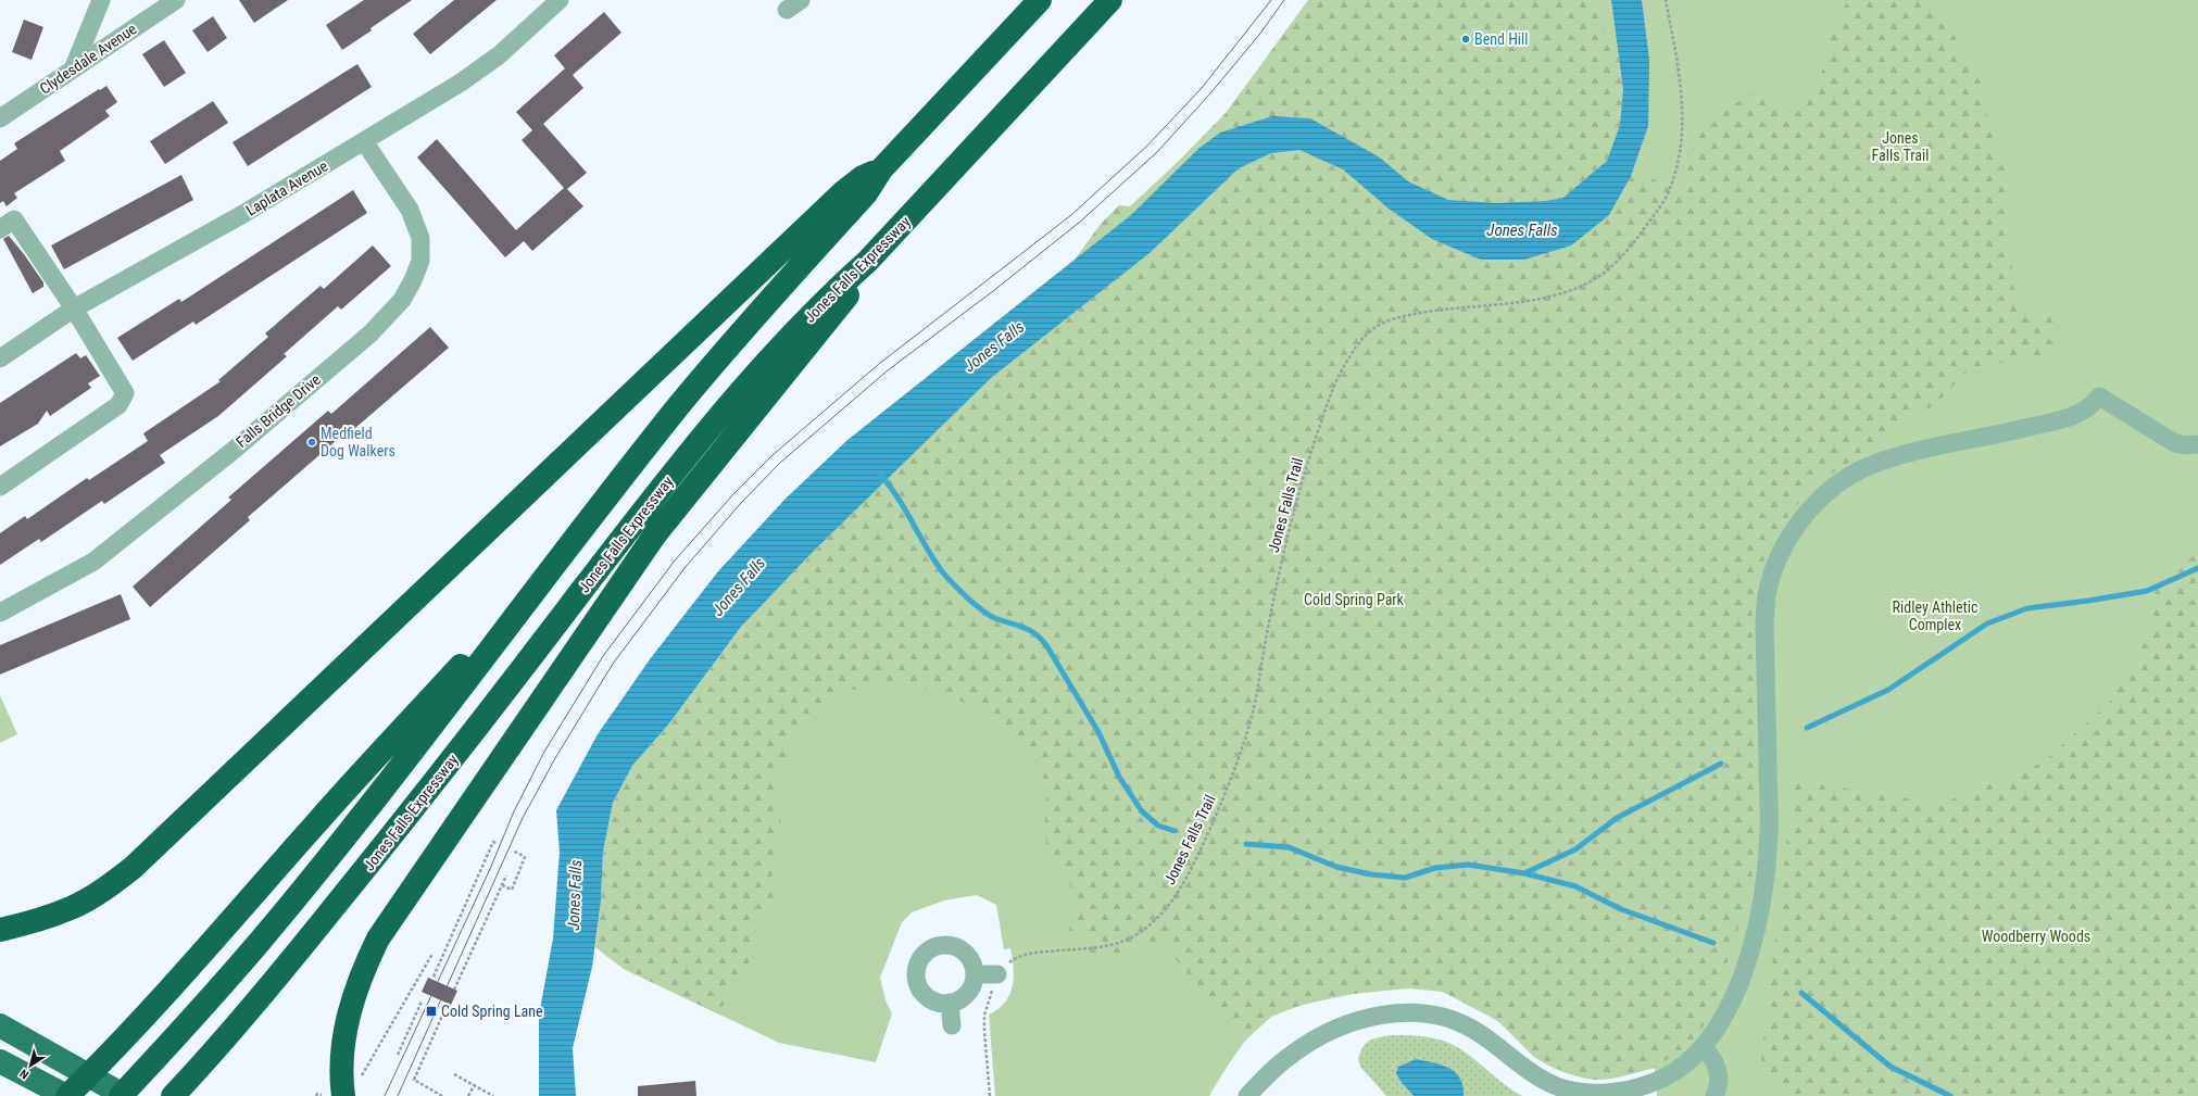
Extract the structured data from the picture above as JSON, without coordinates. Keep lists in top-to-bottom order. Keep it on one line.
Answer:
{"streets":{"highway":["Jones Falls Expressway"],"street":["Clydesdale Avenue","Laplata Avenue","Falls Bridge Drive"],"path":["Jones Falls Trail"]},"crossings":[["Laplata Avenue","Falls Bridge Drive"]],"water":["Jones Falls"],"parks":["Jones Falls Trail","Cold Spring Park","Ridley Athletic Complex","Woodberry Woods"],"places":{"other":["Bend Hill","Medfield Dog Walkers"],"transit":["Cold Spring Lane"]},"north":"bottom left"}
